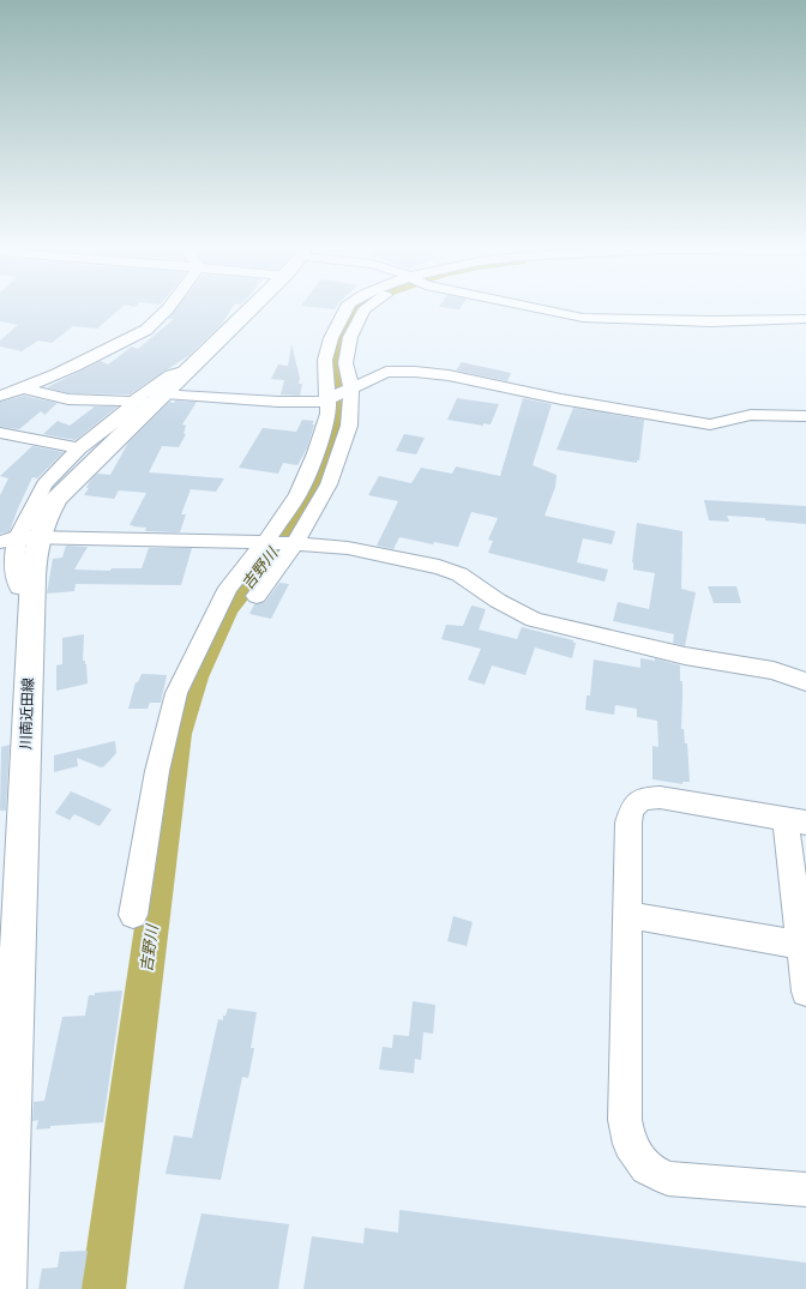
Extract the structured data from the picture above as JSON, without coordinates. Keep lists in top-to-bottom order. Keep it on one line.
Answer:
{"streets":{"main road":["川南近田線"]},"water":["吉野川"]}
